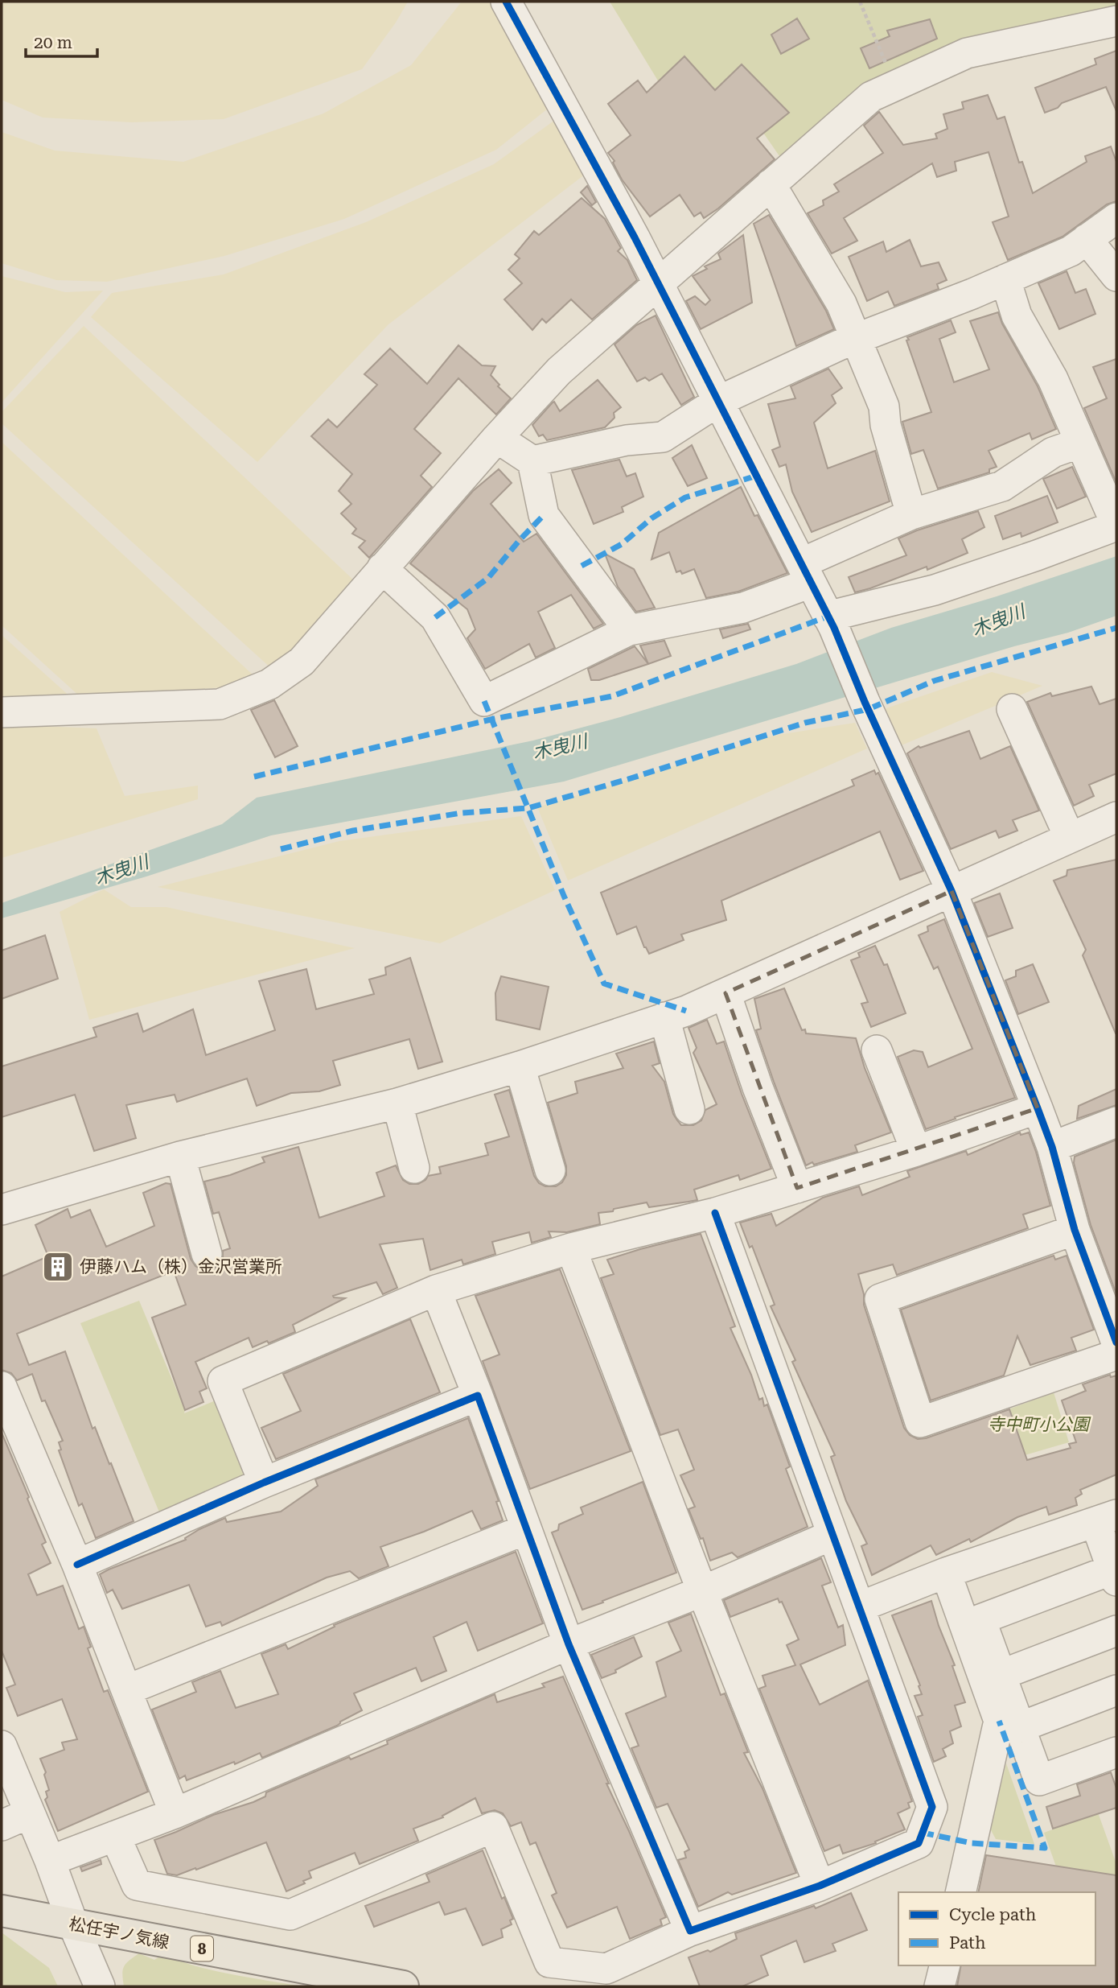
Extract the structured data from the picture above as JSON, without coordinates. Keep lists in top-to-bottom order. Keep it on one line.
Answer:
{"streets":{"main road":["松任宇ノ気線","8"]},"water":["木曳川"],"parks":["寺中町小公園"],"places":{"building":["伊藤ハム（株）金沢営業所"]},"legend":["Cycle path","Path"],"scale_bar":"20 m"}
